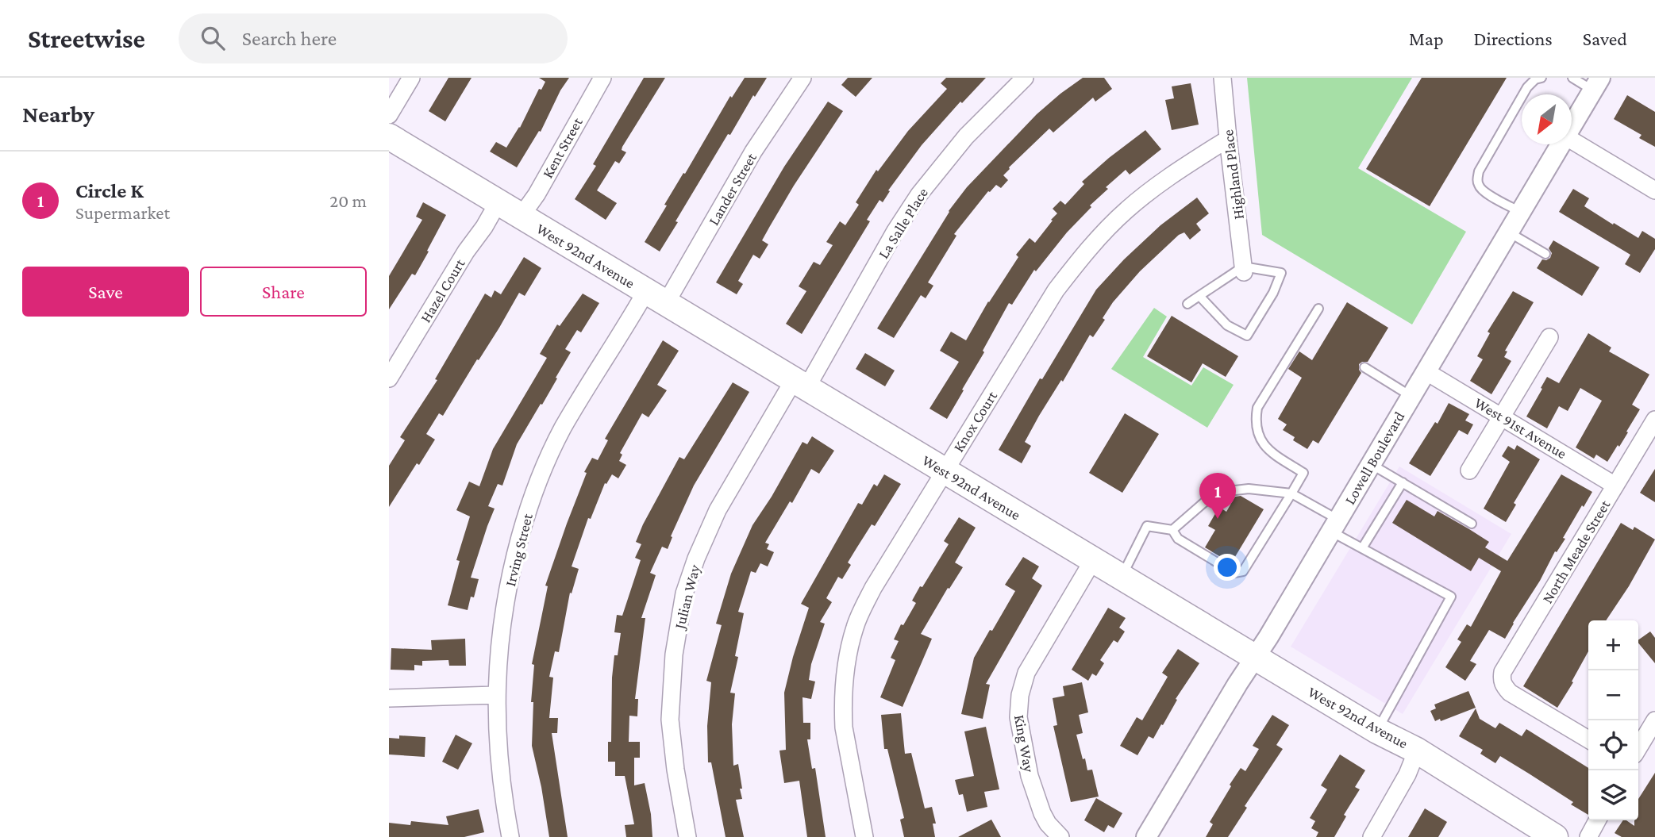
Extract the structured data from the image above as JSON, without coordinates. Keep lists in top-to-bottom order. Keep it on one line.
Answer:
{"streets":{"main road":["West 92nd Avenue"],"street":["Kent Street","Highland Place","Lander Street","La Salle Place","Hazel Court","Knox Court","West 91st Avenue","Lowell Boulevard","Irving Street","North Meade Street","Julian Way","King Way"]},"crossings":[["Kent Street","West 92nd Avenue"],["Highland Place","Knox Court"],["Lander Street","West 92nd Avenue"],["Lander Street","Irving Street"],["La Salle Place","West 92nd Avenue"],["La Salle Place","Julian Way"],["West 92nd Avenue","Hazel Court"],["West 92nd Avenue","Knox Court"],["West 92nd Avenue","Lowell Boulevard"],["West 92nd Avenue","Irving Street"],["West 92nd Avenue","Julian Way"],["West 92nd Avenue","King Way"],["West 91st Avenue","Lowell Boulevard"],["West 91st Avenue","North Meade Street"]],"north":"bottom left","page":{"header":"Streetwise","search":"Search here","nav":["Map","Directions","Saved"],"heading":"Nearby","list":[{"mark":"1","name":"Circle K","note":"Supermarket","value":"20 m"}],"buttons":["Save","Share"],"pins":"1","map_buttons":["+","−"]}}
